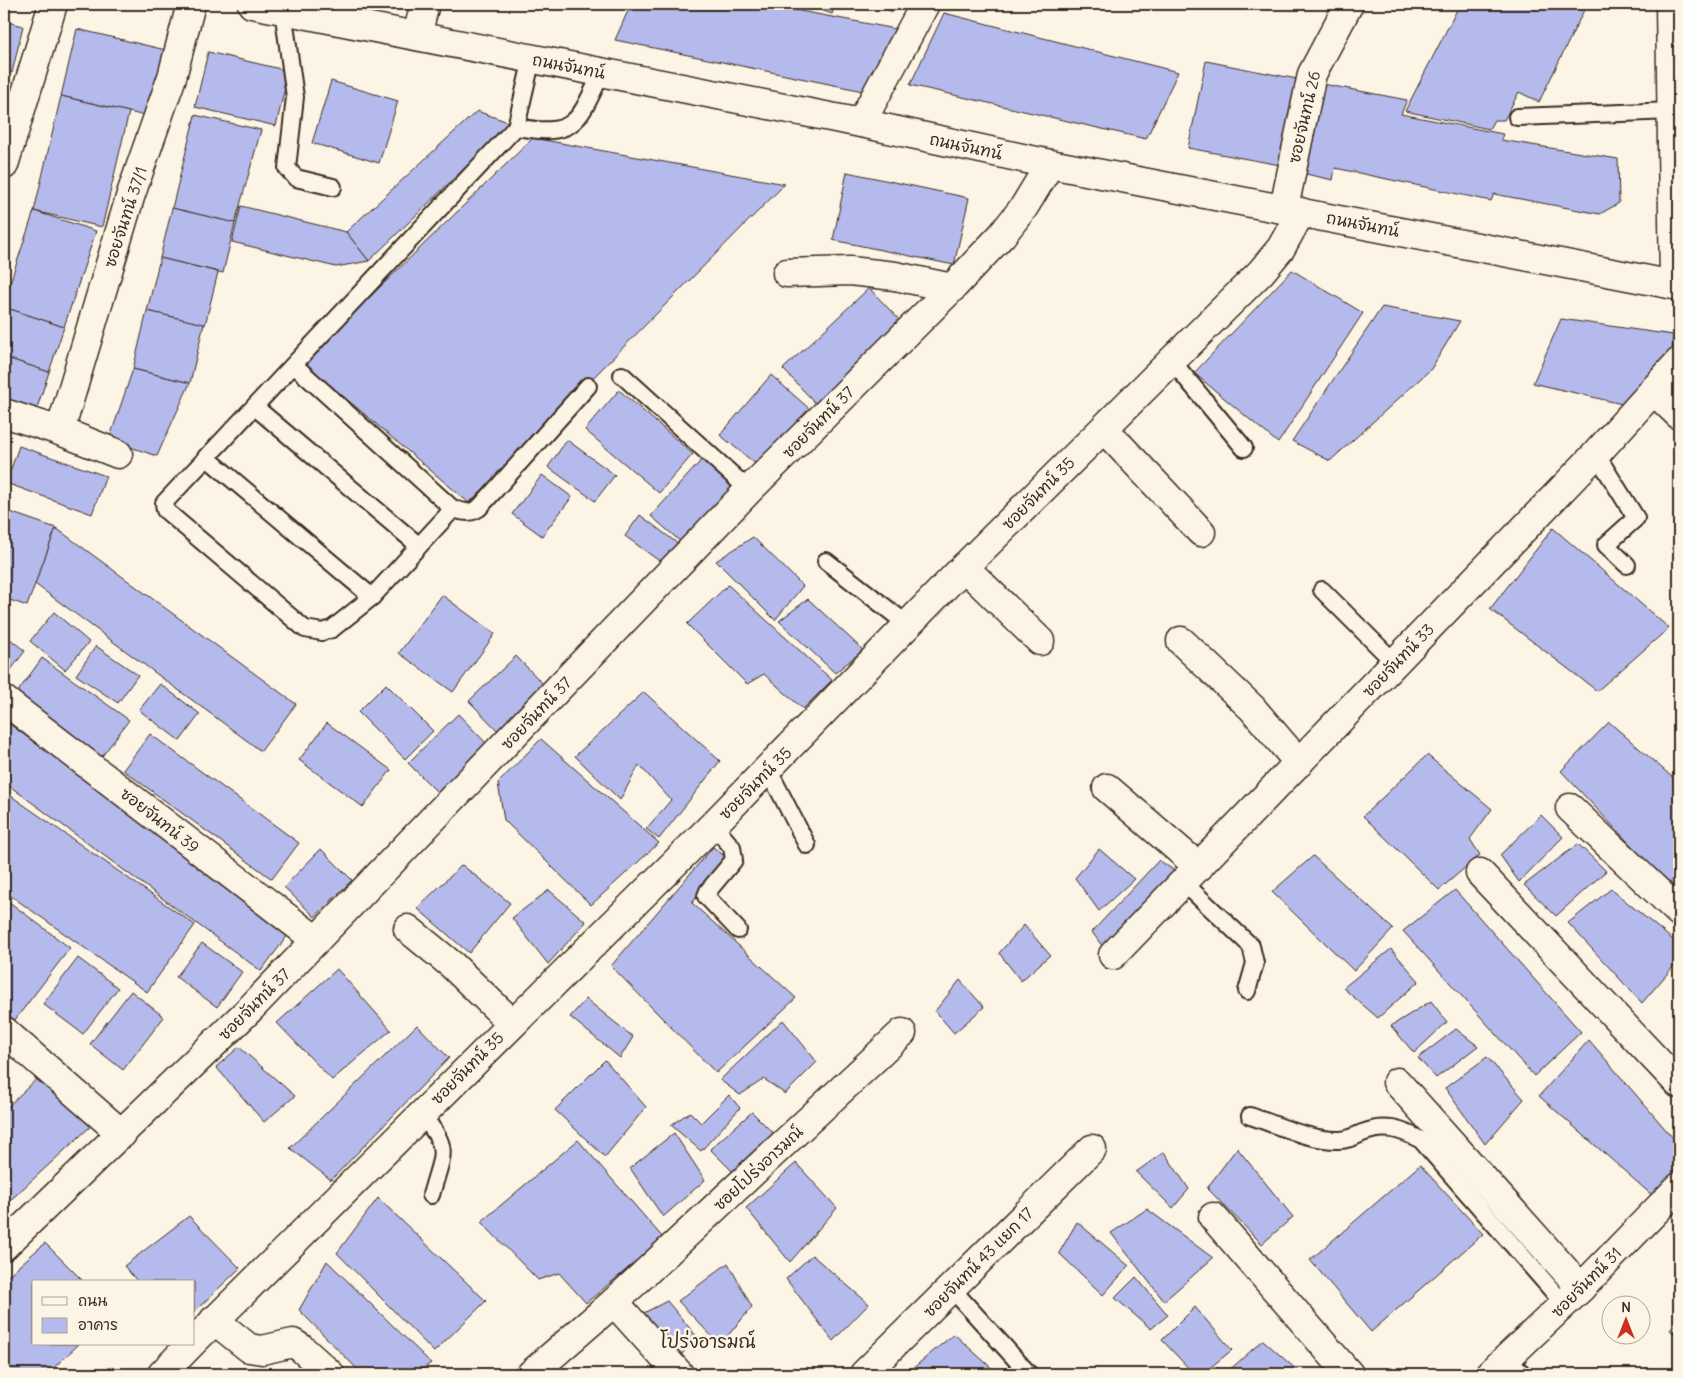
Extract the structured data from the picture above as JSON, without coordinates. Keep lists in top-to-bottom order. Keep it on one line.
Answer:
{"streets":{"street":["ถนนจันทน์","ซอยจันทน์ 26","ซอยจันทน์ 37/1","ซอยจันทน์ 37","ซอยจันทน์ 35","ซอยจันทน์ 33","ซอยจันทน์ 39","ซอยโปร่งอารมณ์","ซอยจันทน์ 43 แยก 17","ซอยจันทน์ 31"]},"crossings":[["ถนนจันทน์","ซอยจันทน์ 26"],["ถนนจันทน์","ซอยจันทน์ 37"],["ถนนจันทน์","ซอยจันทน์ 35"],["ซอยจันทน์ 26","ซอยจันทน์ 35"],["ซอยจันทน์ 37","ซอยจันทน์ 39"]],"districts":["โปร่งอารมณ์"],"legend":["ถนน","อาคาร"],"north":"top"}
